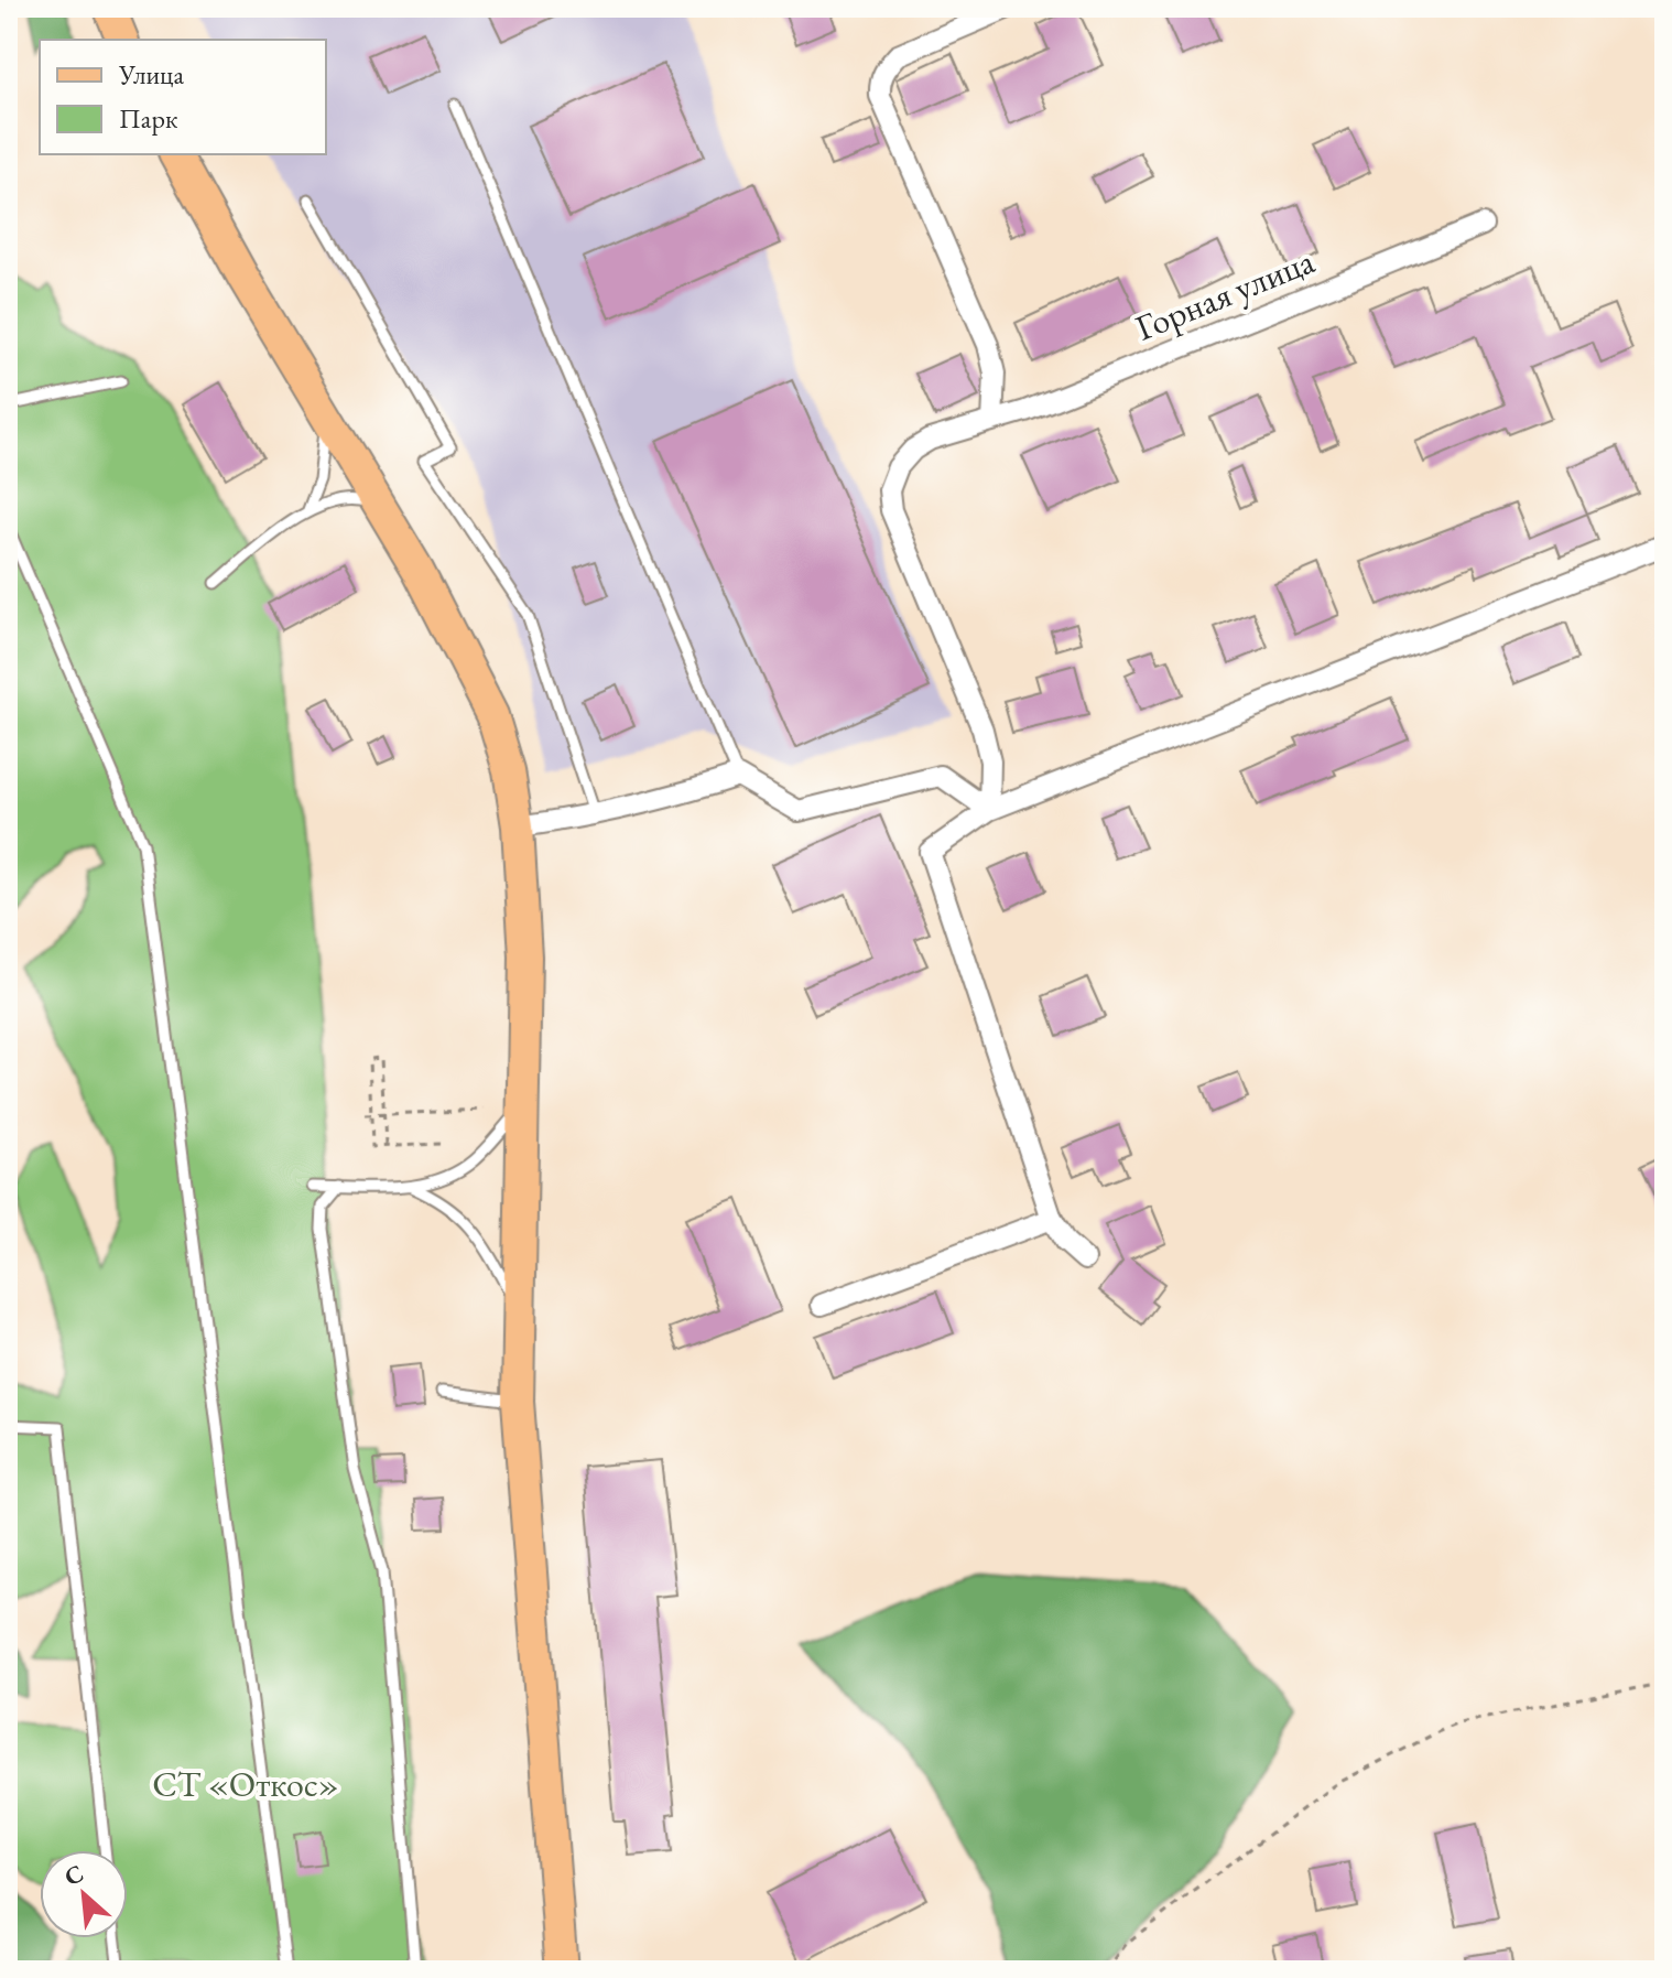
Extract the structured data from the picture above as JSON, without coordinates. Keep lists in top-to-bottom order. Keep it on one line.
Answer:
{"streets":{"street":["Горная улица"]},"parks":["СТ «Откос»"],"legend":["Улица","Парк"],"north":"top left"}
